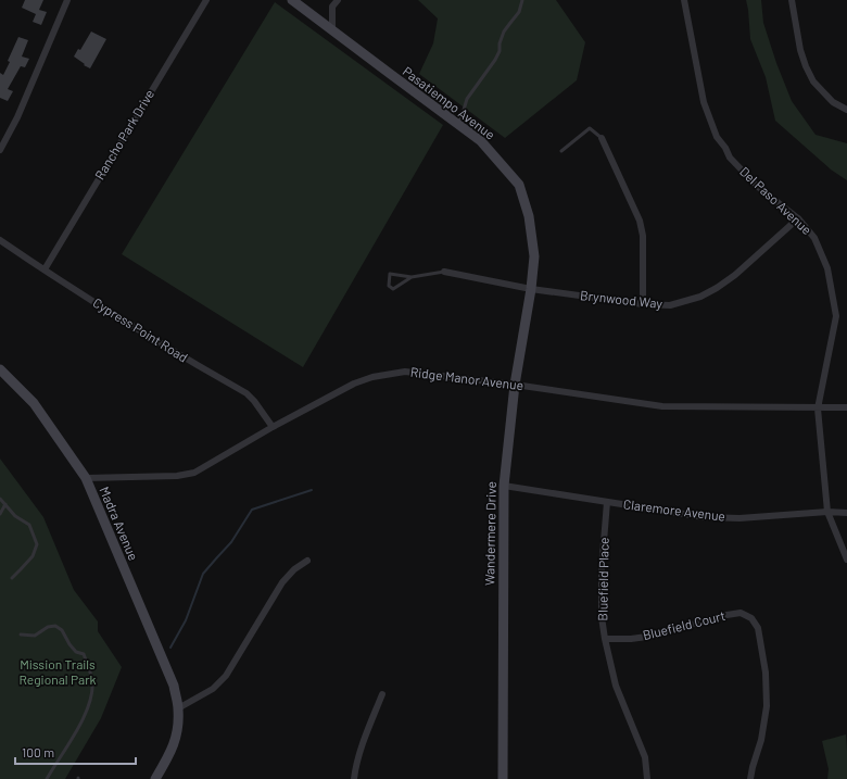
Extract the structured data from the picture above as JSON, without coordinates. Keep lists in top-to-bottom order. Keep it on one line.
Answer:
{"streets":{"street":["Pasatiempo Avenue","Rancho Park Drive","Del Paso Avenue","Brynwood Way","Cypress Point Road","Ridge Manor Avenue","Claremore Avenue","Madra Avenue","Wandermere Drive","Bluefield Place","Bluefield Court"]},"crossings":[["Pasatiempo Avenue","Brynwood Way"],["Pasatiempo Avenue","Wandermere Drive"],["Rancho Park Drive","Cypress Point Road"],["Del Paso Avenue","Brynwood Way"],["Del Paso Avenue","Ridge Manor Avenue"],["Del Paso Avenue","Claremore Avenue"],["Brynwood Way","Wandermere Drive"],["Cypress Point Road","Ridge Manor Avenue"],["Ridge Manor Avenue","Madra Avenue"],["Ridge Manor Avenue","Wandermere Drive"],["Claremore Avenue","Wandermere Drive"],["Claremore Avenue","Bluefield Place"],["Bluefield Place","Bluefield Court"]],"parks":["Mission Trails Regional Park"],"scale_bar":"100 m"}
